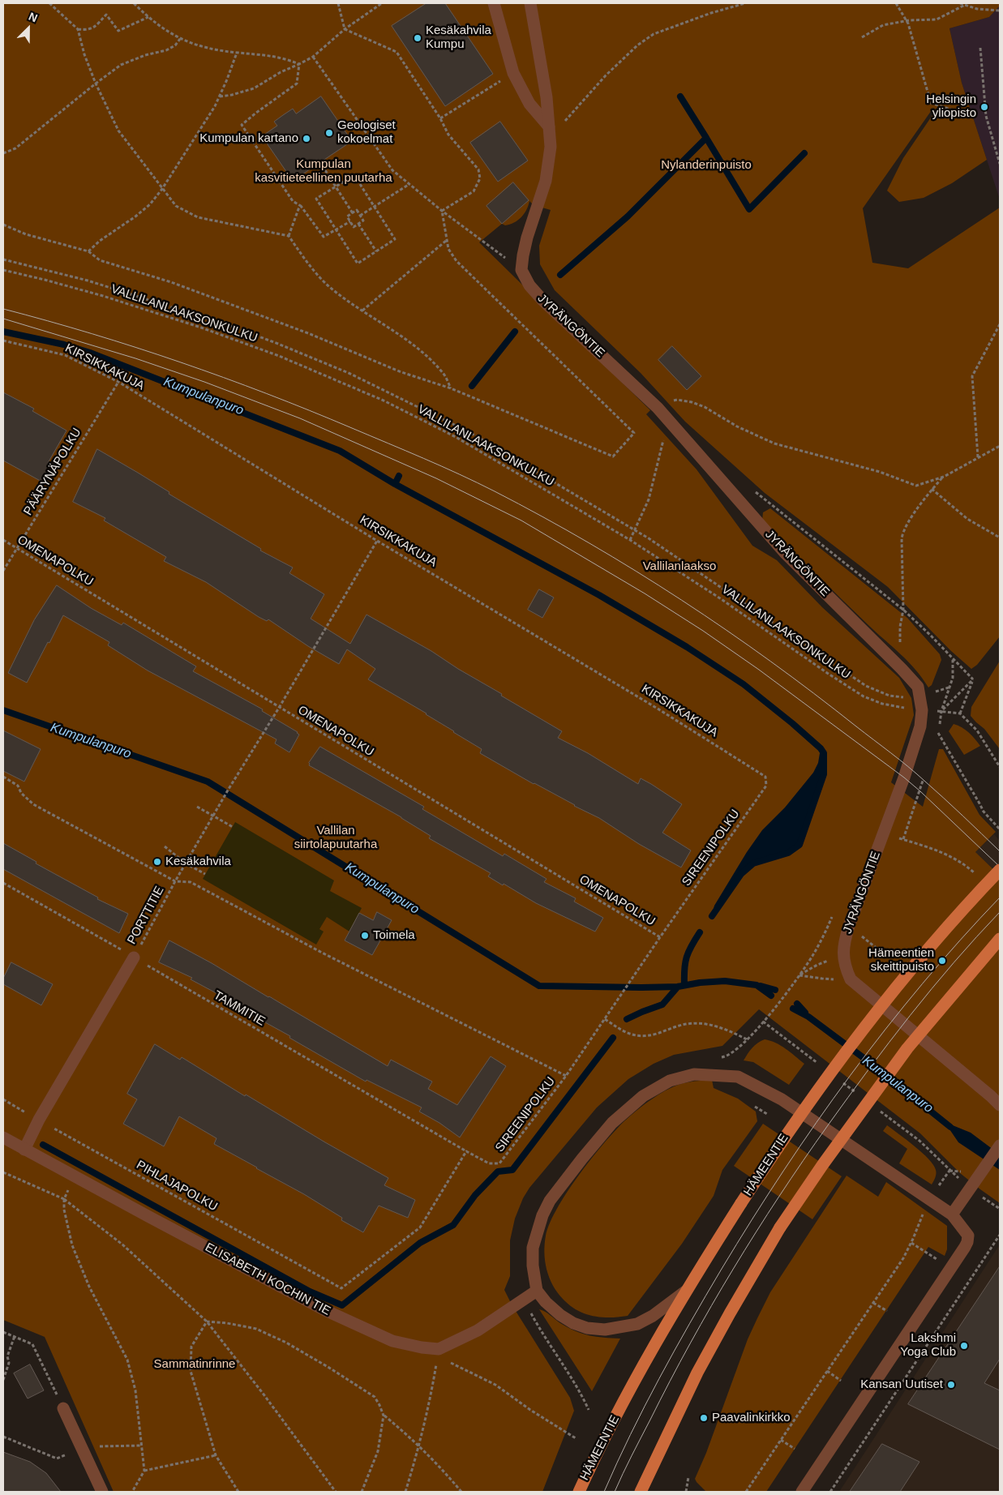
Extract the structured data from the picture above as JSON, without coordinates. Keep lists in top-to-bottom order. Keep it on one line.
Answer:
{"streets":{"main road":["HÄMEENTIE"],"street":["JYRÄNGÖNTIE","ELISABETH KOCHIN TIE"],"path":["VALLILANLAAKSONKULKU","KIRSIKKAKUJA","PÄÄRYNÄPOLKU","OMENAPOLKU","SIREENIPOLKU","PORTTITIE","TAMMITIE","PIHLAJAPOLKU"]},"crossings":[["VALLILANLAAKSONKULKU","JYRÄNGÖNTIE"],["KIRSIKKAKUJA","PÄÄRYNÄPOLKU"],["KIRSIKKAKUJA","SIREENIPOLKU"],["KIRSIKKAKUJA","PORTTITIE"],["PÄÄRYNÄPOLKU","OMENAPOLKU"],["OMENAPOLKU","SIREENIPOLKU"],["OMENAPOLKU","PORTTITIE"],["SIREENIPOLKU","TAMMITIE"],["SIREENIPOLKU","PIHLAJAPOLKU"],["PORTTITIE","TAMMITIE"],["TAMMITIE","PIHLAJAPOLKU"]],"water":["Kumpulanpuro"],"parks":["Kumpulan kasvitieteellinen puutarha","Nylanderinpuisto","Vallilanlaakso","Vallilan siirtolapuutarha","Sammatinrinne"],"places":["Kesäkahvila Kumpu","Helsingin yliopisto","Geologiset kokoelmat","Kumpulan kartano","Kesäkahvila","Toimela","Hämeentien skeittipuisto","Lakshmi Yoga Club","Kansan Uutiset","Paavalinkirkko"],"north":"top right"}
